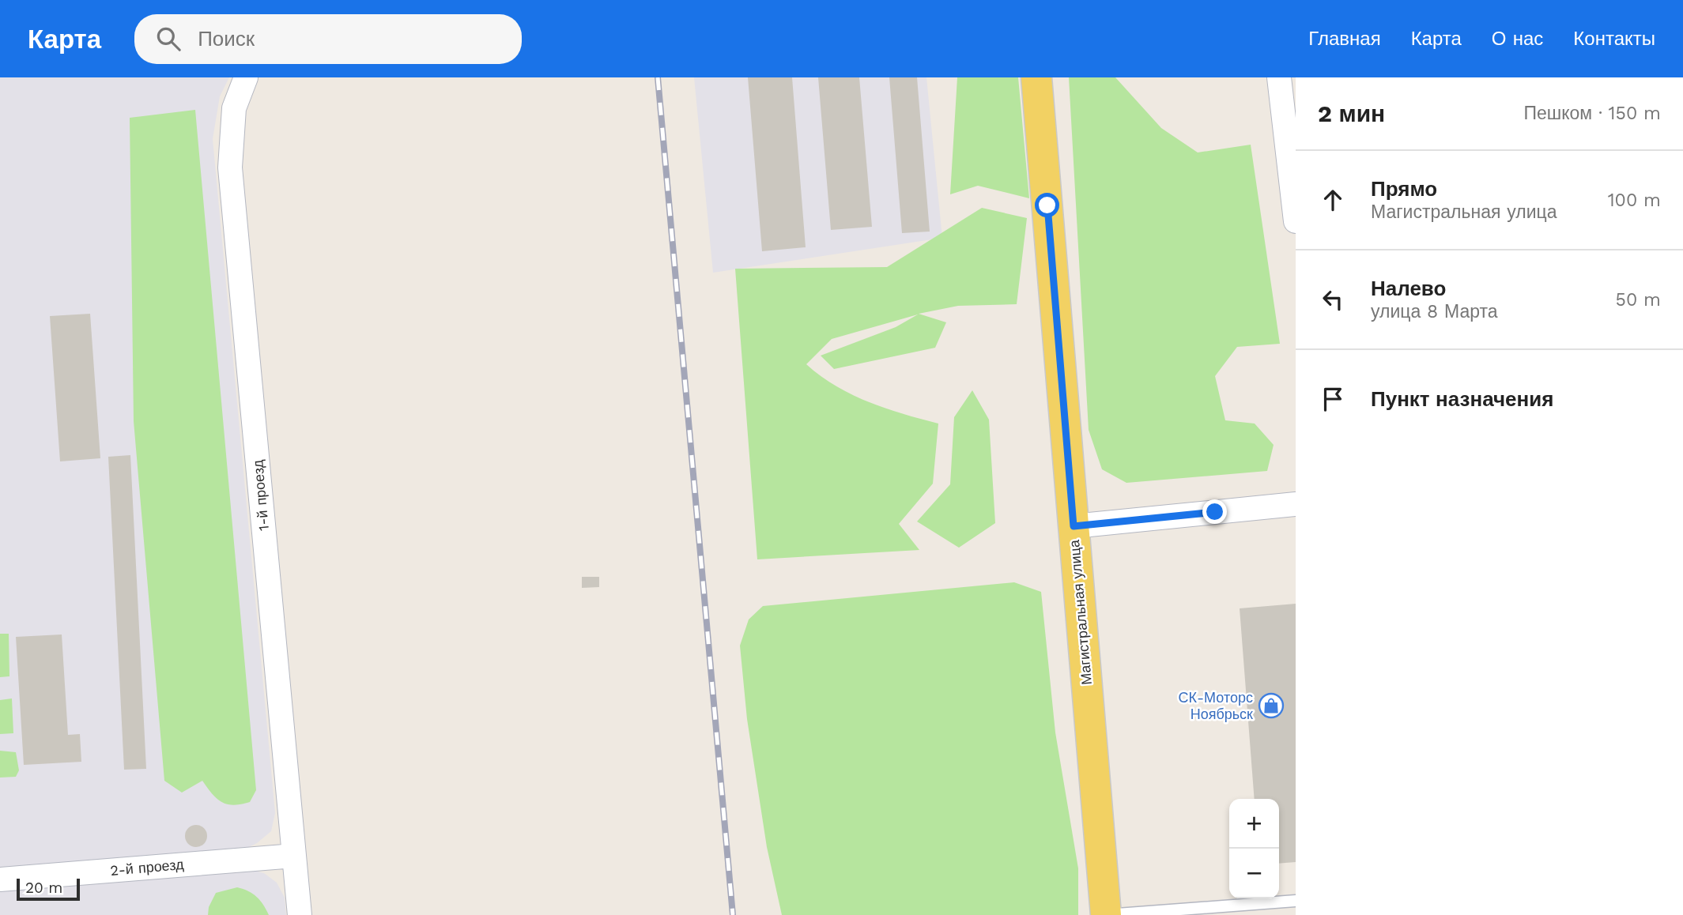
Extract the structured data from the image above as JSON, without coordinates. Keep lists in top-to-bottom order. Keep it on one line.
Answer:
{"streets":{"main road":["Магистральная улица"],"street":["1-й проезд","2-й проезд"]},"crossings":[["1-й проезд","2-й проезд"]],"places":{"shop":["СК-Моторс Ноябрьск"]},"scale_bar":"20 m","page":{"header":"Карта","search":"Поиск","nav":["Главная","Карта","О нас","Контакты"],"heading":["2 мин","Пешком · 150 m"],"list":[["Прямо","Магистральная улица","100 m"],["Налево","улица 8 Марта","50 m"],"Пункт назначения"],"map_buttons":["+","−"],"scale":"20 m"}}
